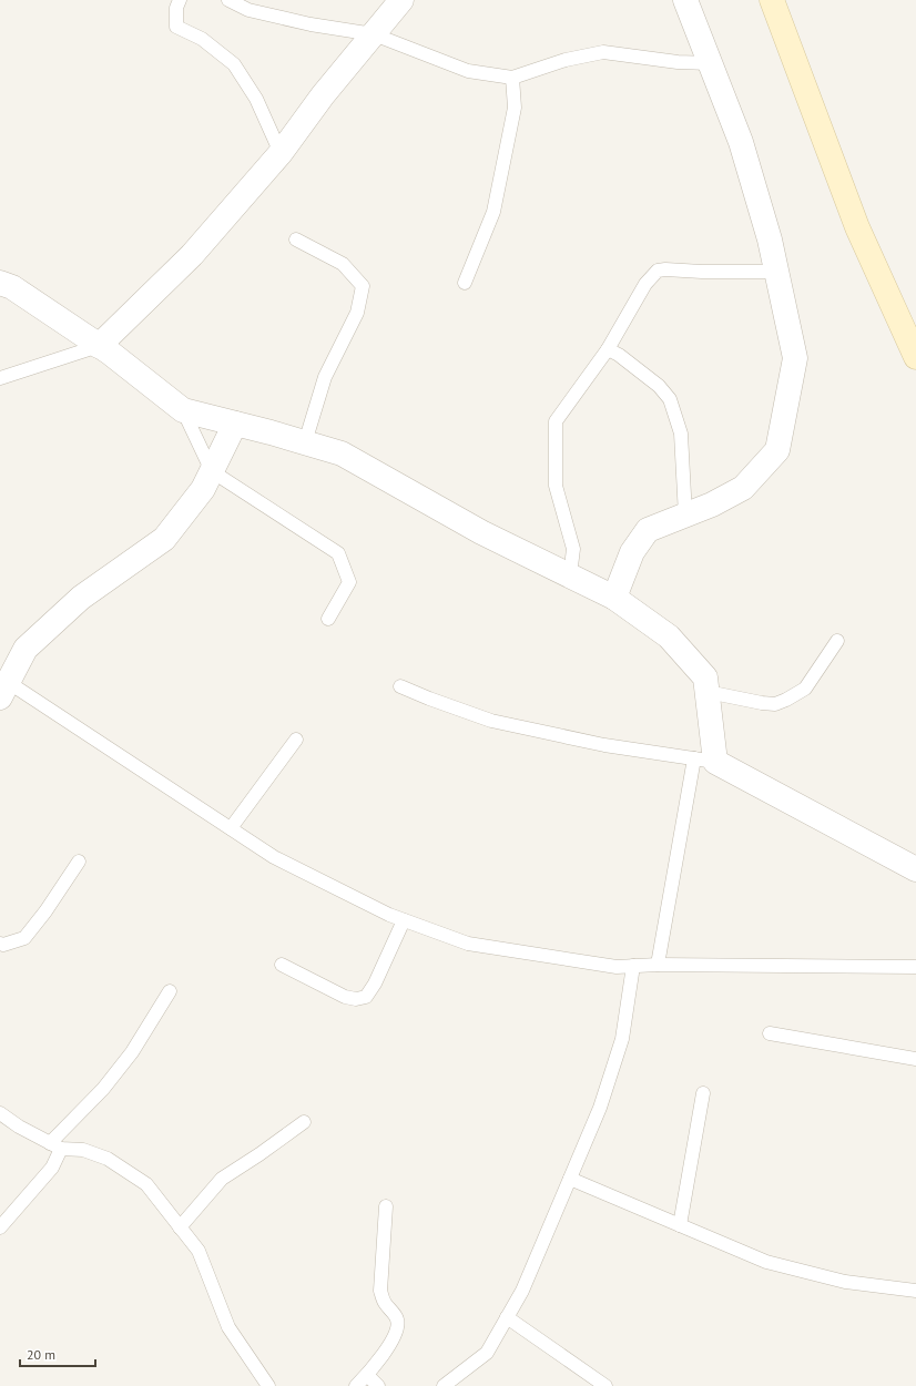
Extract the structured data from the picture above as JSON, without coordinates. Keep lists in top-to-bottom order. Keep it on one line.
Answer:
{"scale_bar":"20 m"}
